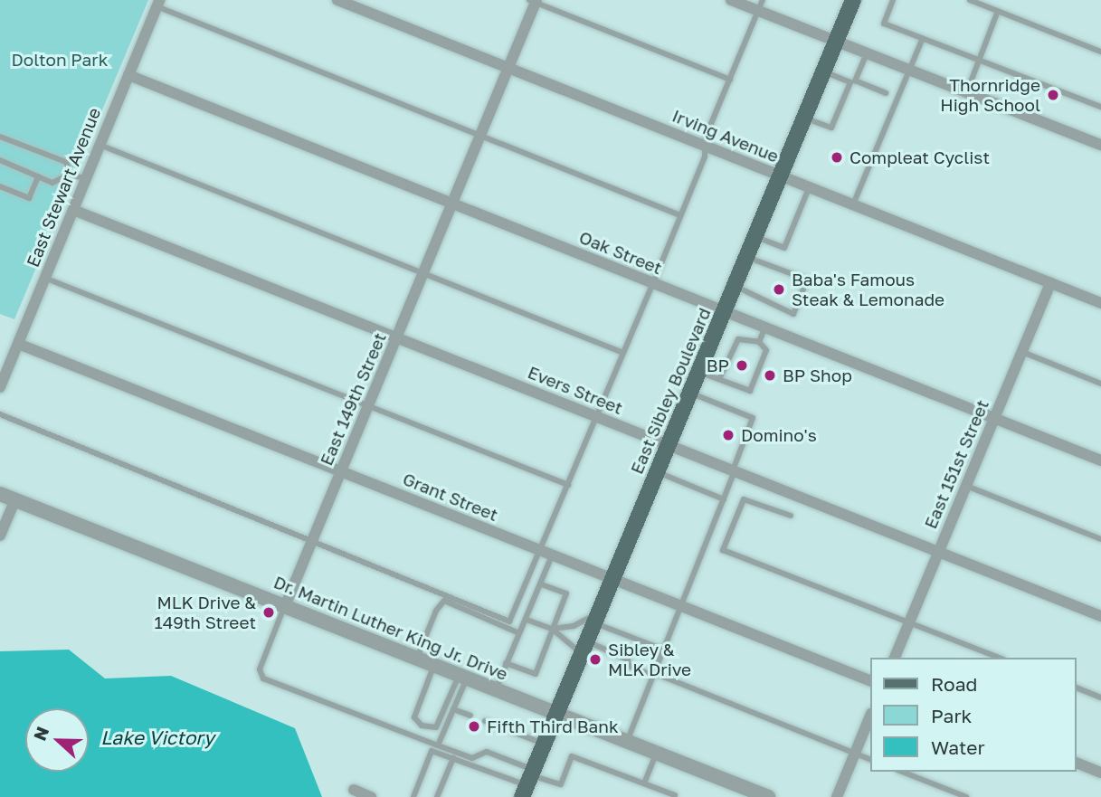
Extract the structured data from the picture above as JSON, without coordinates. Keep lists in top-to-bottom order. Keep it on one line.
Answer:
{"streets":{"main road":["East Sibley Boulevard"],"street":["Irving Avenue","East Stewart Avenue","Oak Street","Evers Street","East 149th Street","East 151st Street","Grant Street","Dr. Martin Luther King Jr. Drive"]},"crossings":[["Irving Avenue","East Sibley Boulevard"],["Irving Avenue","East 149th Street"],["Irving Avenue","East 151st Street"],["East Stewart Avenue","Oak Street"],["East Stewart Avenue","Evers Street"],["East Stewart Avenue","Grant Street"],["Oak Street","East Sibley Boulevard"],["Oak Street","East 149th Street"],["Oak Street","East 151st Street"],["Evers Street","East Sibley Boulevard"],["Evers Street","East 149th Street"],["Evers Street","East 151st Street"],["East Sibley Boulevard","Grant Street"],["East Sibley Boulevard","Dr. Martin Luther King Jr. Drive"],["East 149th Street","Grant Street"],["East 149th Street","Dr. Martin Luther King Jr. Drive"]],"water":["Lake Victory"],"parks":["Dolton Park"],"places":["Thornridge High School","Compleat Cyclist","Baba's Famous Steak & Lemonade","BP","BP Shop","Domino's","MLK Drive & 149th Street","Sibley & MLK Drive","Fifth Third Bank"],"legend":["Road","Park","Water"],"north":"left"}
